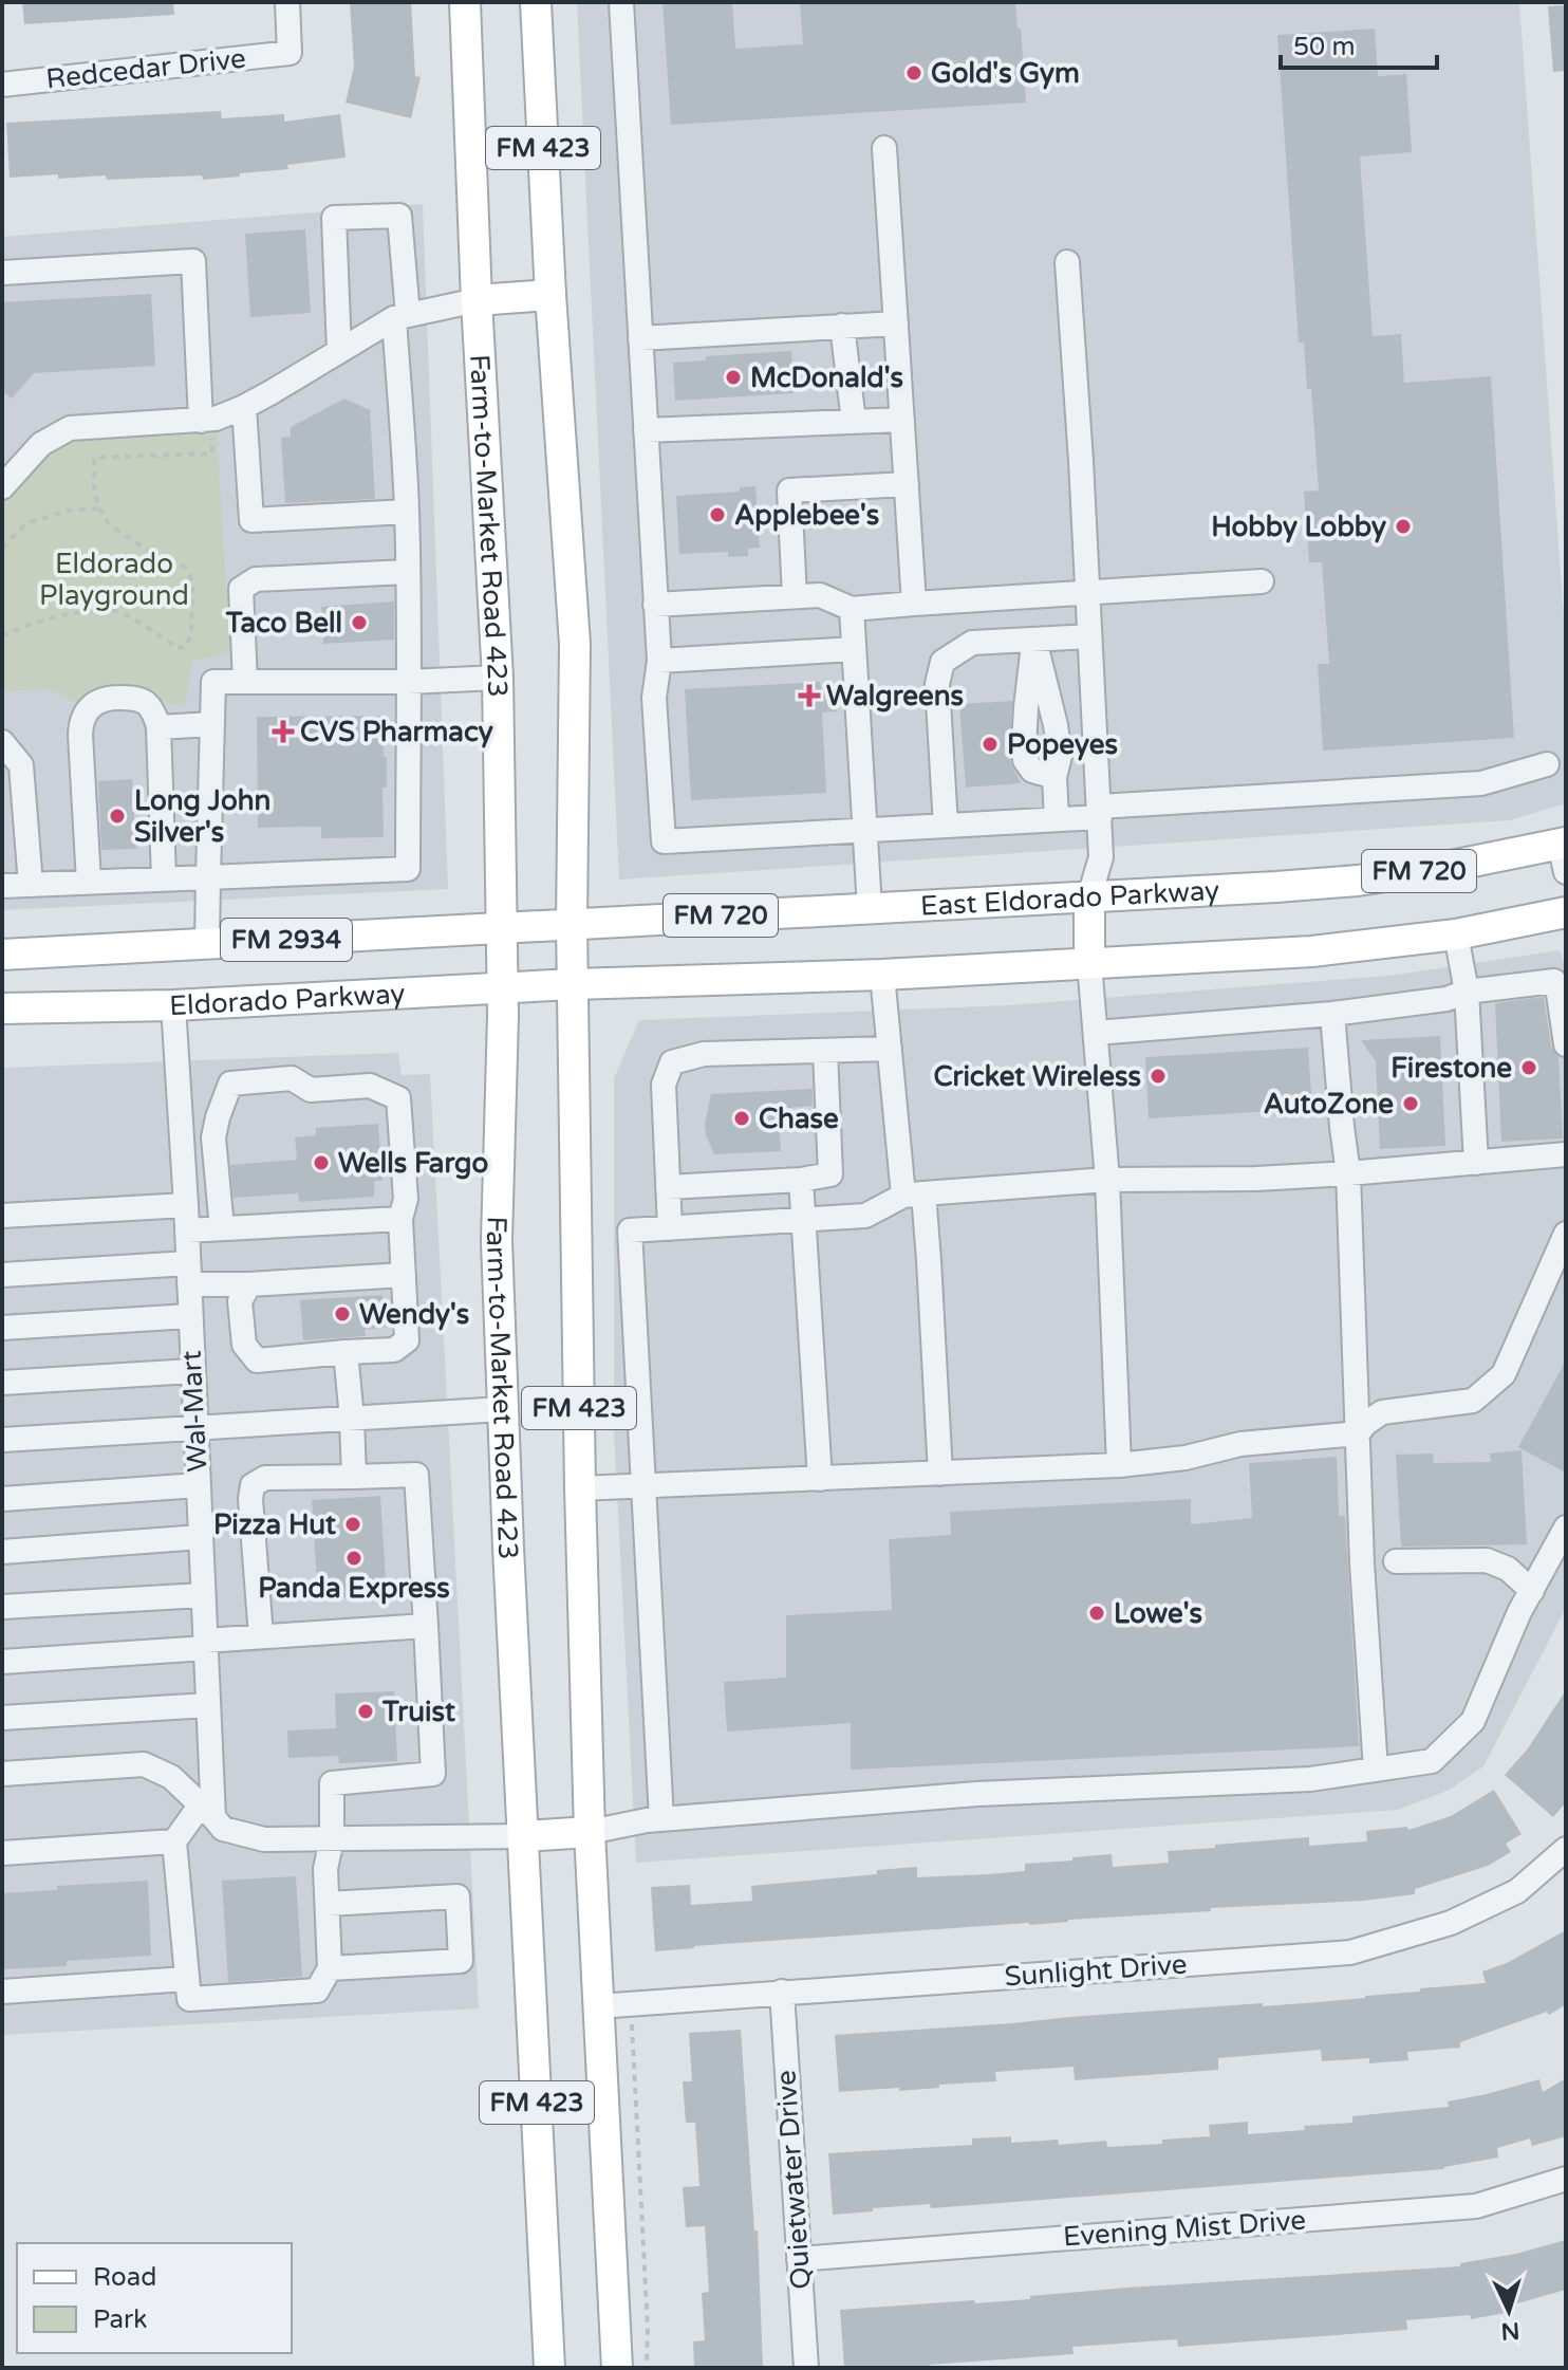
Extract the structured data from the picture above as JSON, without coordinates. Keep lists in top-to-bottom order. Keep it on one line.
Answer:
{"streets":{"main road":["FM 423","Farm-to-Market Road 423","FM 720","East Eldorado Parkway","FM 2934","Eldorado Parkway"],"street":["Redcedar Drive","Wal-Mart","Sunlight Drive","Quietwater Drive","Evening Mist Drive"]},"crossings":[["FM 423","East Eldorado Parkway"],["FM 423","FM 2934"],["FM 423","Eldorado Parkway"],["FM 423","Sunlight Drive"],["Farm-to-Market Road 423","FM 2934"],["Farm-to-Market Road 423","Eldorado Parkway"],["East Eldorado Parkway","FM 2934"],["Eldorado Parkway","Wal-Mart"],["Sunlight Drive","Quietwater Drive"],["Quietwater Drive","Evening Mist Drive"]],"parks":["Eldorado Playground"],"places":{"other":["Gold's Gym","McDonald's","Applebee's","Hobby Lobby","Taco Bell","Popeyes","Long John Silver's","Firestone","Cricket Wireless","AutoZone","Chase","Wells Fargo","Wendy's","Pizza Hut","Panda Express","Lowe's","Truist"],"health":["Walgreens","CVS Pharmacy"]},"legend":["Road","Park"],"scale_bar":"50 m","north":"bottom"}
